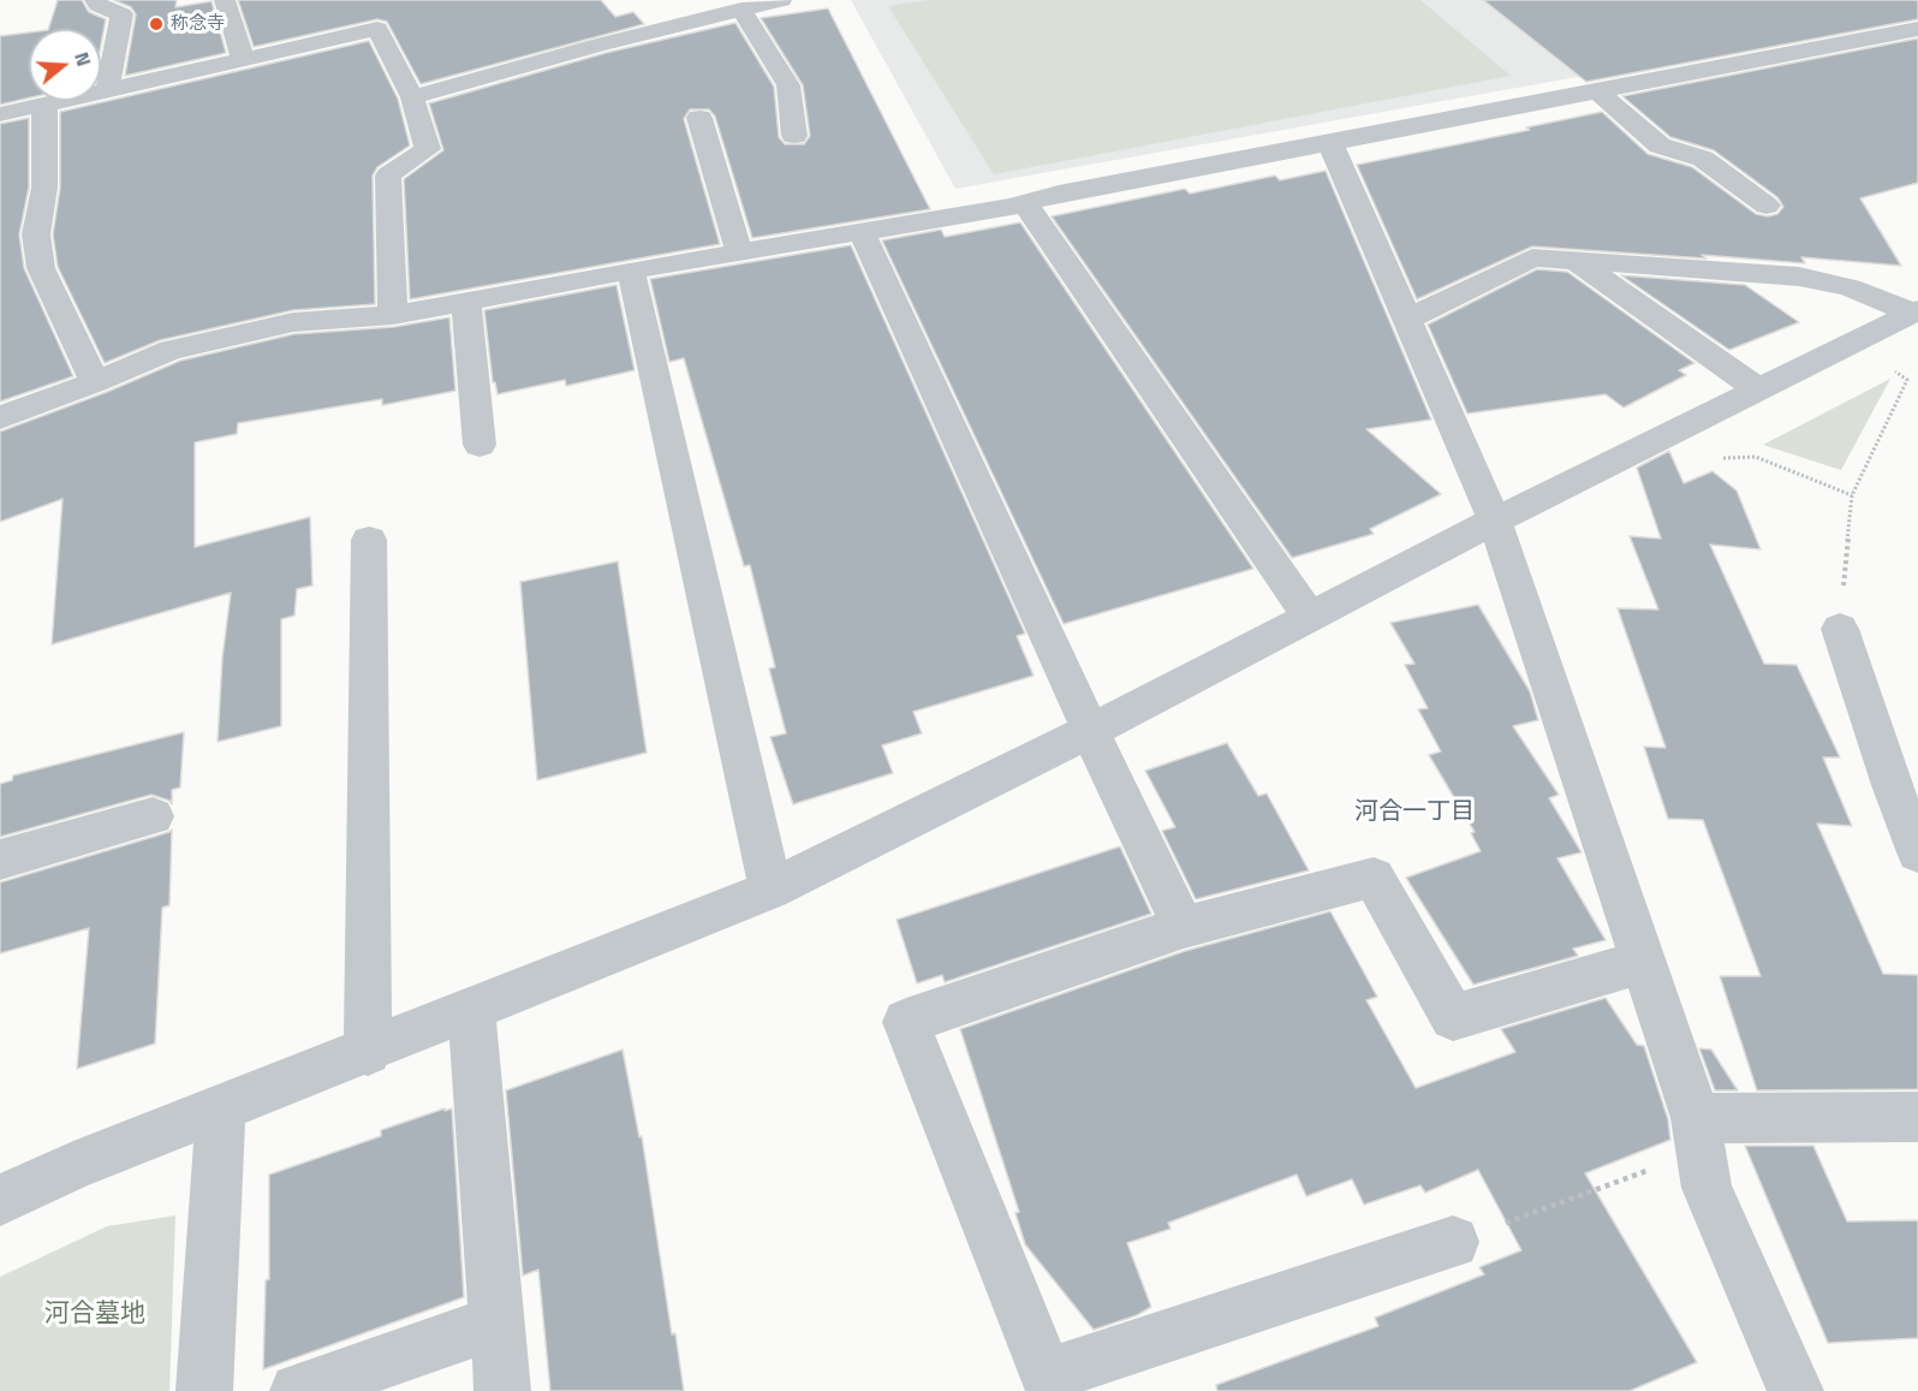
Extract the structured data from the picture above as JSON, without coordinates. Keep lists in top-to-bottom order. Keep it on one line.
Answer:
{"districts":["河合一丁目"],"parks":["河合墓地"],"places":["称念寺"],"north":"right"}
